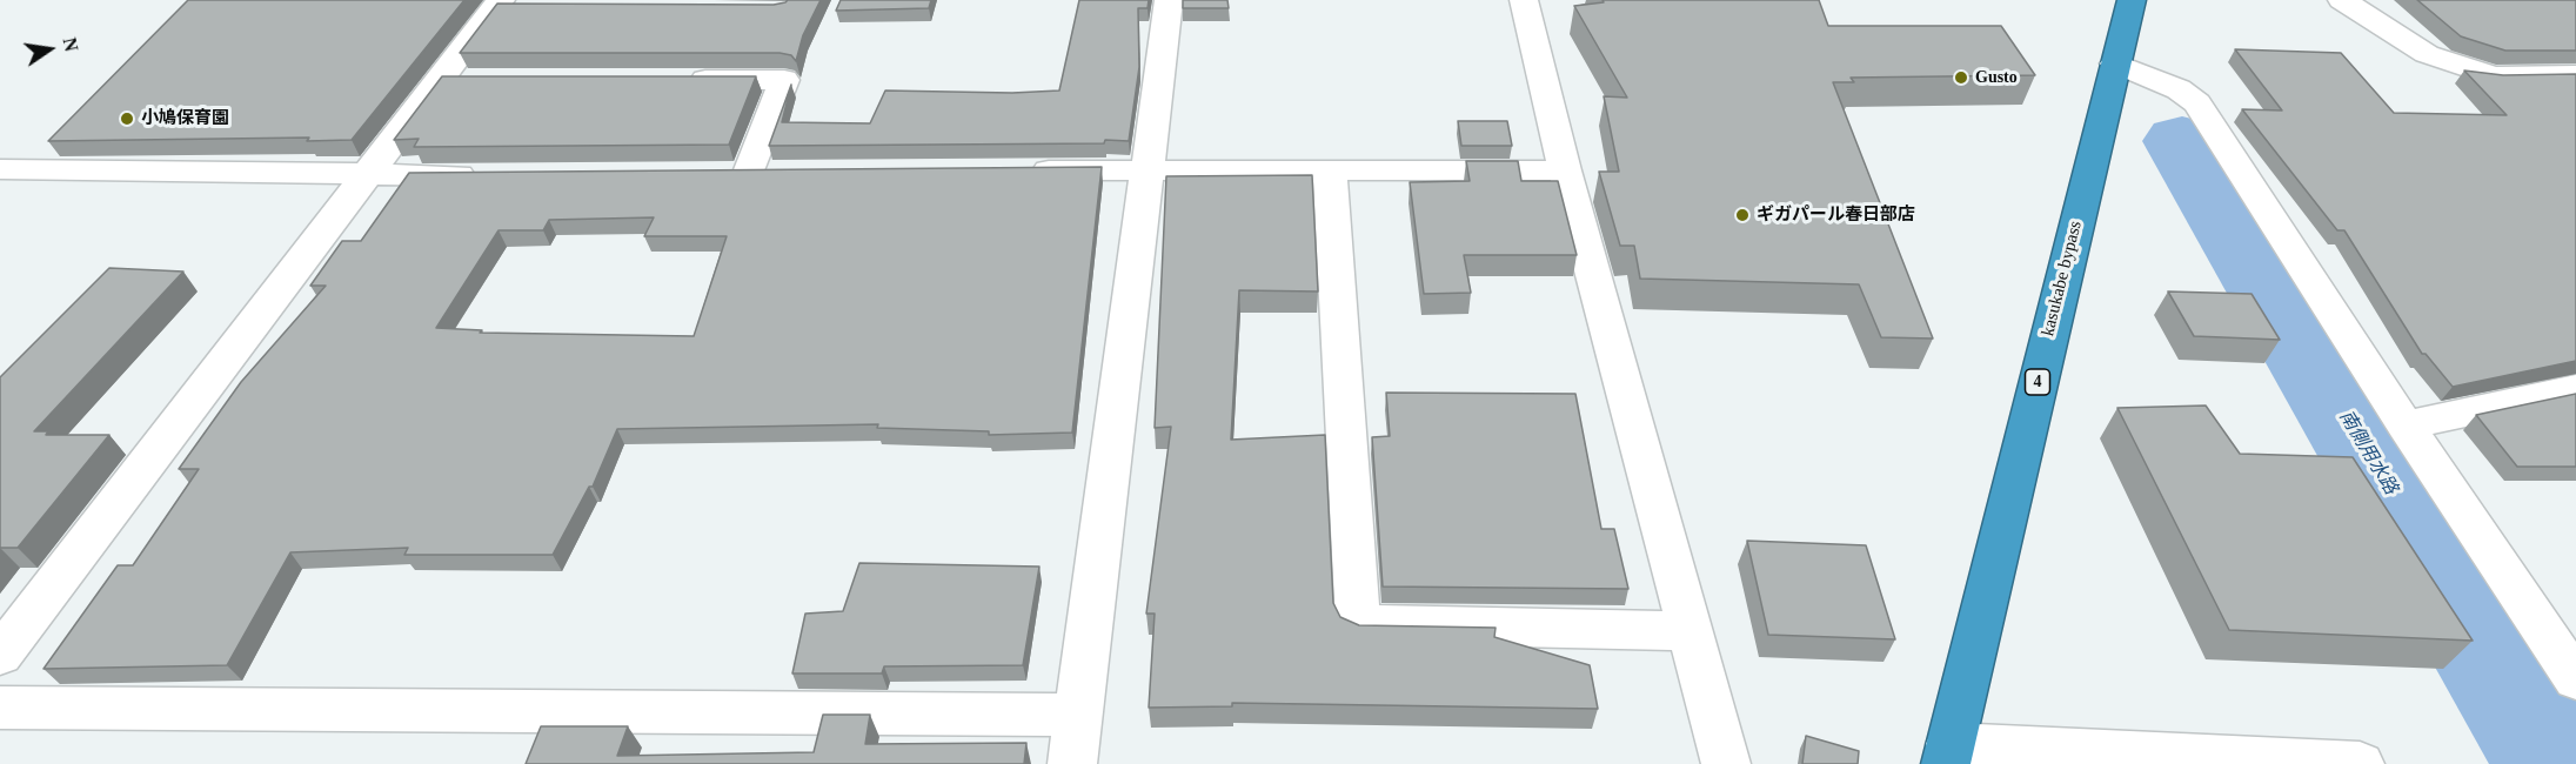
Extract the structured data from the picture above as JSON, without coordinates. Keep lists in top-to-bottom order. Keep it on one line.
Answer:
{"streets":{"highway":["kasukabe bypass","4"]},"water":["南側用水路"],"places":["Gusto","小鳩保育園","ギガパール春日部店"],"north":"right"}
